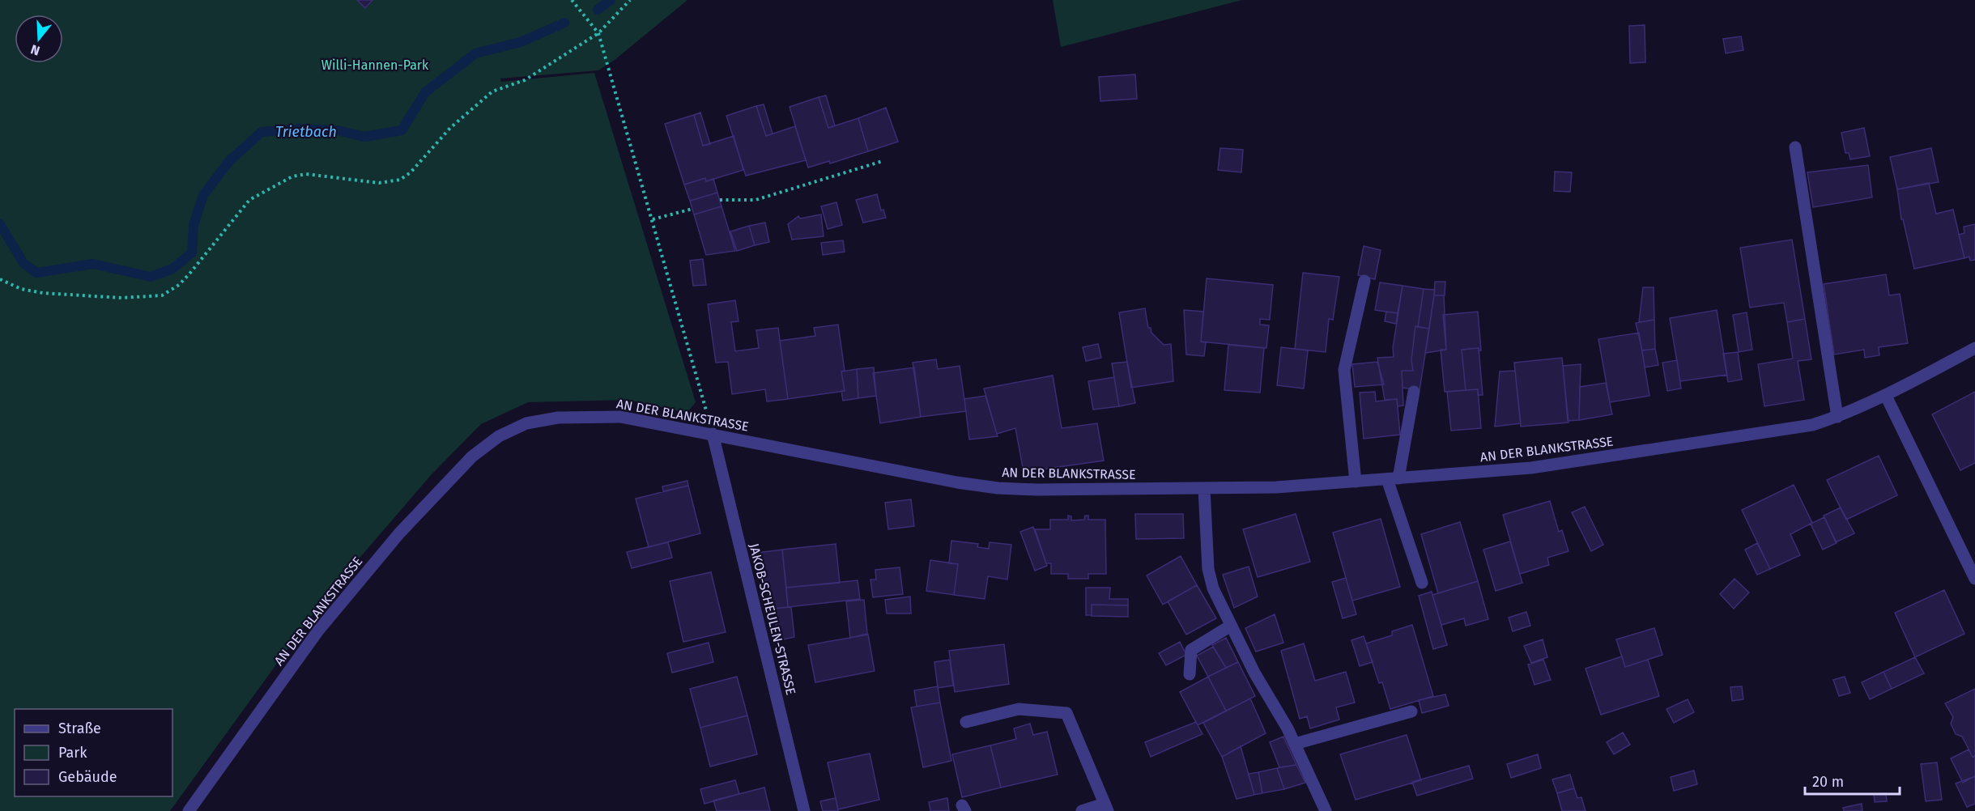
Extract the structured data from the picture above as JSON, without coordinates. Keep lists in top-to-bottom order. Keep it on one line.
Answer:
{"streets":{"street":["AN DER BLANKSTRASSE","JAKOB-SCHEULEN-STRASSE"]},"crossings":[["AN DER BLANKSTRASSE","JAKOB-SCHEULEN-STRASSE"]],"water":["Trietbach"],"parks":["Willi-Hannen-Park"],"legend":["Straße","Park","Gebäude"],"scale_bar":"20 m","north":"bottom"}
